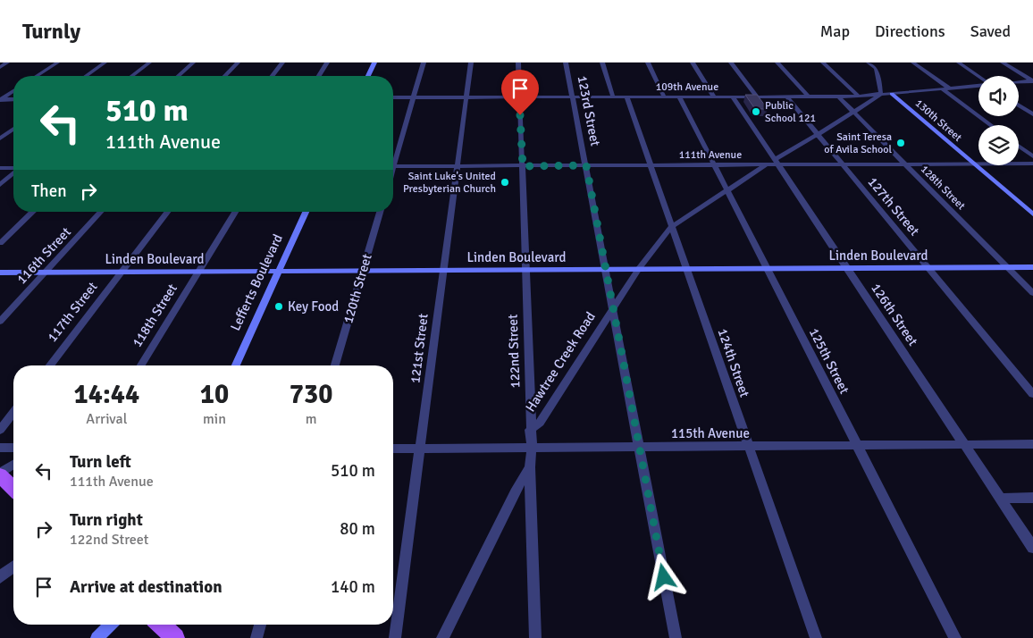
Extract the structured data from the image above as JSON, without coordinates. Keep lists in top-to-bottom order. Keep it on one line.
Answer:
{"streets":{"main road":["130th Street","Linden Boulevard","Lefferts Boulevard"],"street":["109th Avenue","123rd Street","111th Avenue","128th Street","127th Street","116th Street","120th Street","117th Street","126th Street","118th Street","121st Street","122nd Street","125th Street","Hawtree Creek Road","124th Street","115th Avenue"]},"crossings":[["109th Avenue","123rd Street"],["109th Avenue","130th Street"],["109th Avenue","128th Street"],["109th Avenue","127th Street"],["109th Avenue","126th Street"],["109th Avenue","121st Street"],["109th Avenue","122nd Street"],["109th Avenue","125th Street"],["109th Avenue","124th Street"],["123rd Street","111th Avenue"],["123rd Street","Linden Boulevard"],["123rd Street","Hawtree Creek Road"],["123rd Street","115th Avenue"],["130th Street","111th Avenue"],["111th Avenue","128th Street"],["111th Avenue","127th Street"],["111th Avenue","126th Street"],["111th Avenue","121st Street"],["111th Avenue","122nd Street"],["111th Avenue","125th Street"],["111th Avenue","Hawtree Creek Road"],["111th Avenue","124th Street"],["128th Street","Linden Boulevard"],["127th Street","Linden Boulevard"],["116th Street","Linden Boulevard"],["Linden Boulevard","Lefferts Boulevard"],["Linden Boulevard","120th Street"],["Linden Boulevard","117th Street"],["Linden Boulevard","126th Street"],["Linden Boulevard","118th Street"],["Linden Boulevard","121st Street"],["Linden Boulevard","122nd Street"],["Linden Boulevard","125th Street"],["Linden Boulevard","Hawtree Creek Road"],["Linden Boulevard","124th Street"],["126th Street","115th Avenue"],["121st Street","115th Avenue"],["122nd Street","Hawtree Creek Road"],["122nd Street","115th Avenue"],["125th Street","Hawtree Creek Road"],["125th Street","115th Avenue"],["Hawtree Creek Road","124th Street"],["124th Street","115th Avenue"]],"places":["Public School 121","Saint Teresa of Avila School","Saint Luke's United Presbyterian Church","Key Food"],"page":{"header":"Turnly","nav":["Map","Directions","Saved"],"turn":["510 m","111th Avenue"],"then":"Then","eta":["14:44","Arrival","10","min","730","m"],"list":[{"name":"Turn left","note":"111th Avenue","value":"510 m"},{"name":"Turn right","note":"122nd Street","value":"80 m"},{"name":"Arrive at destination","value":"140 m"}]}}
